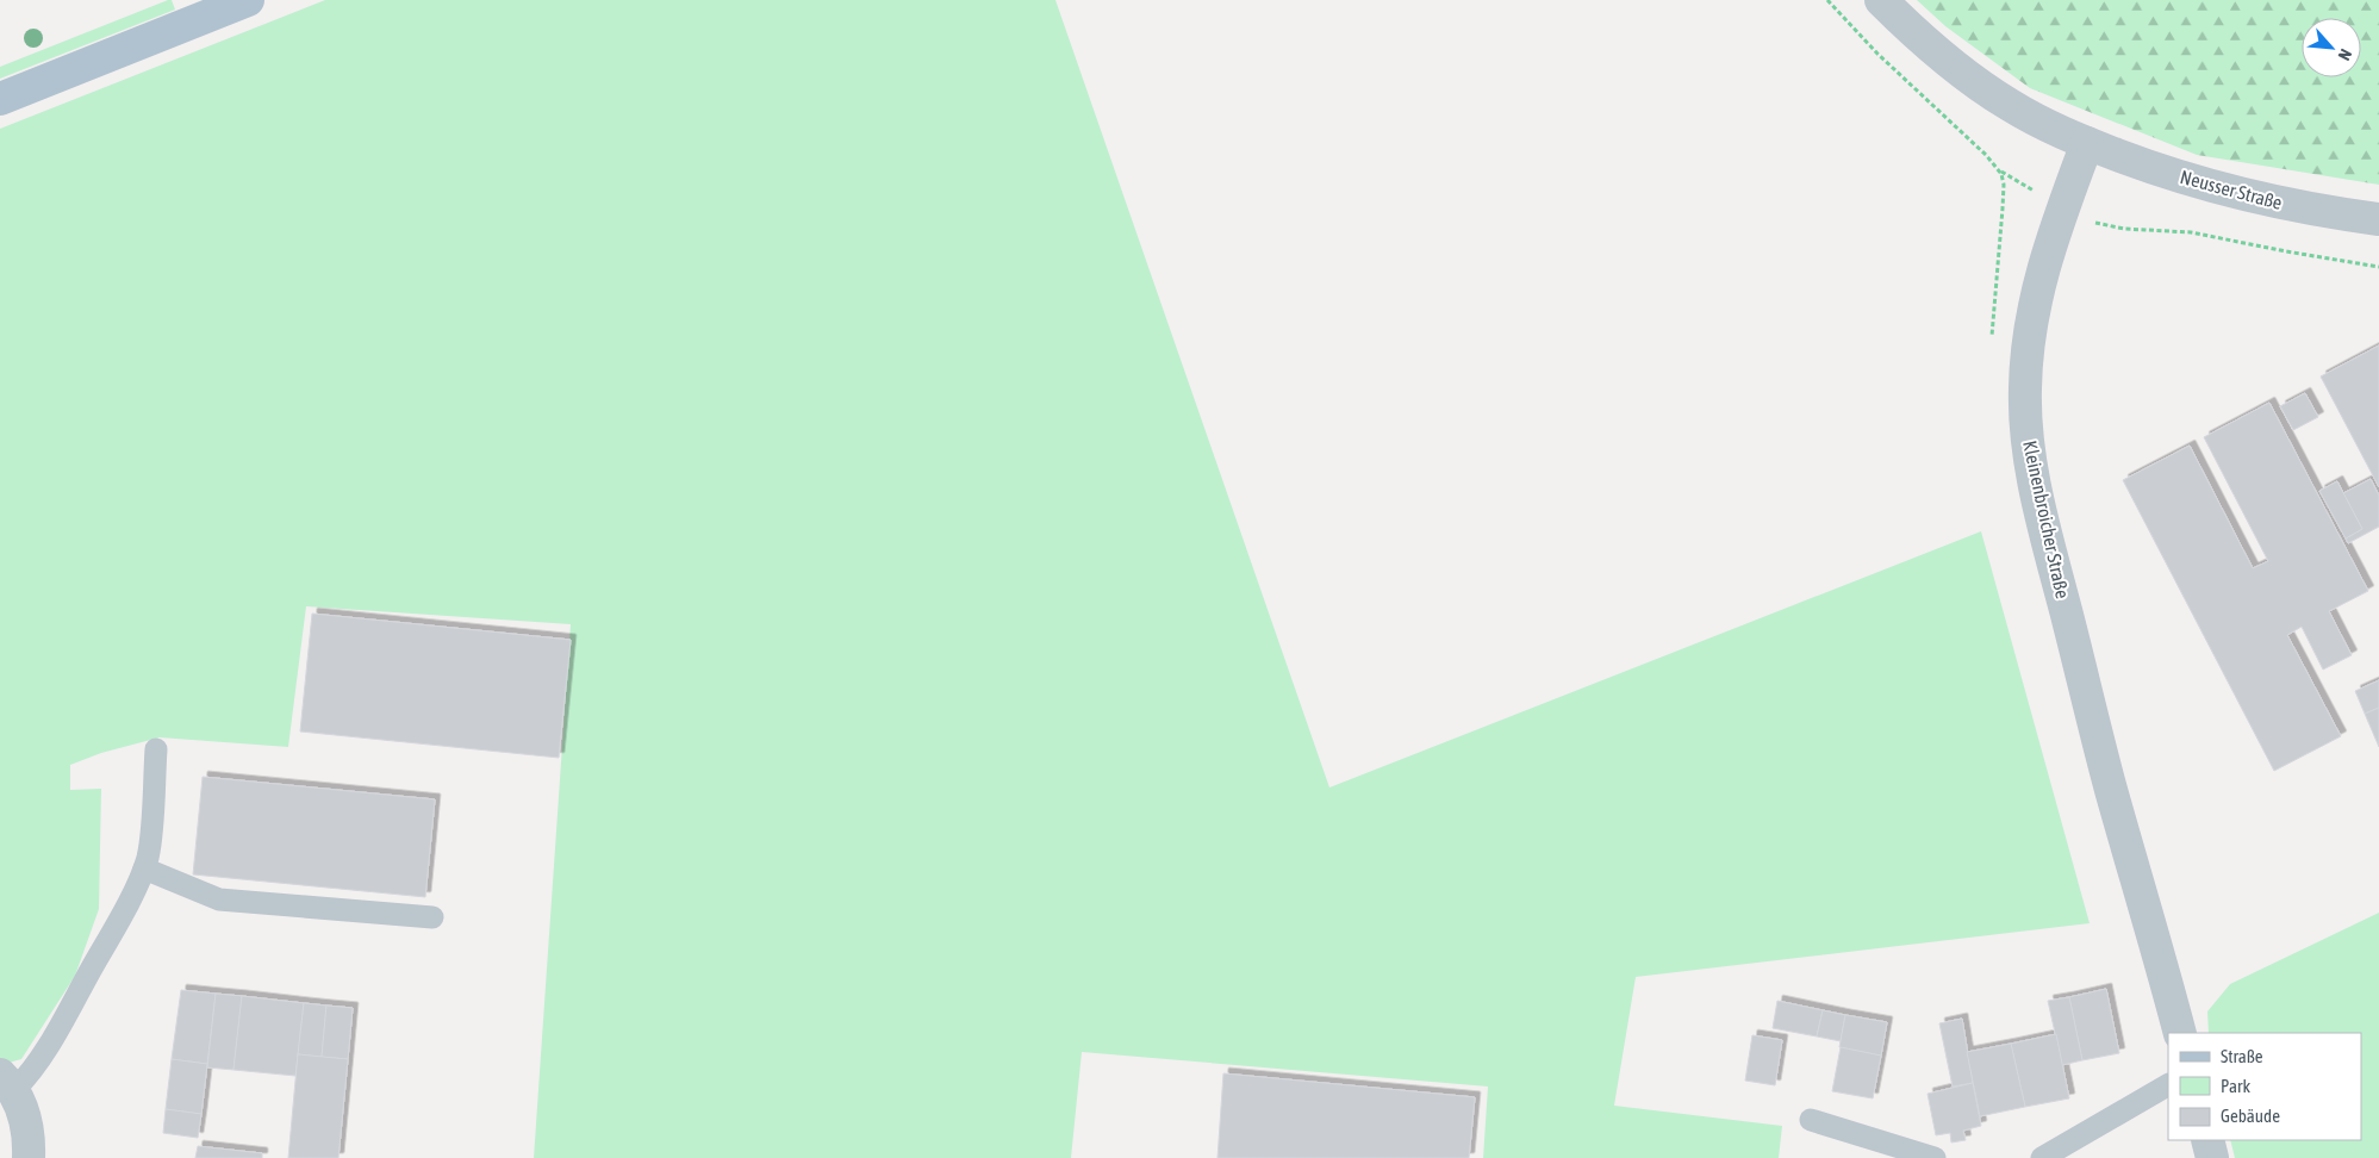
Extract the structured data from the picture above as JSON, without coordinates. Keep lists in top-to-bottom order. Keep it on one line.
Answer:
{"streets":{"street":["Neusser Straße","Kleinenbroicher Straße"]},"crossings":[["Neusser Straße","Kleinenbroicher Straße"]],"legend":["Straße","Park","Gebäude"],"north":"bottom right"}
